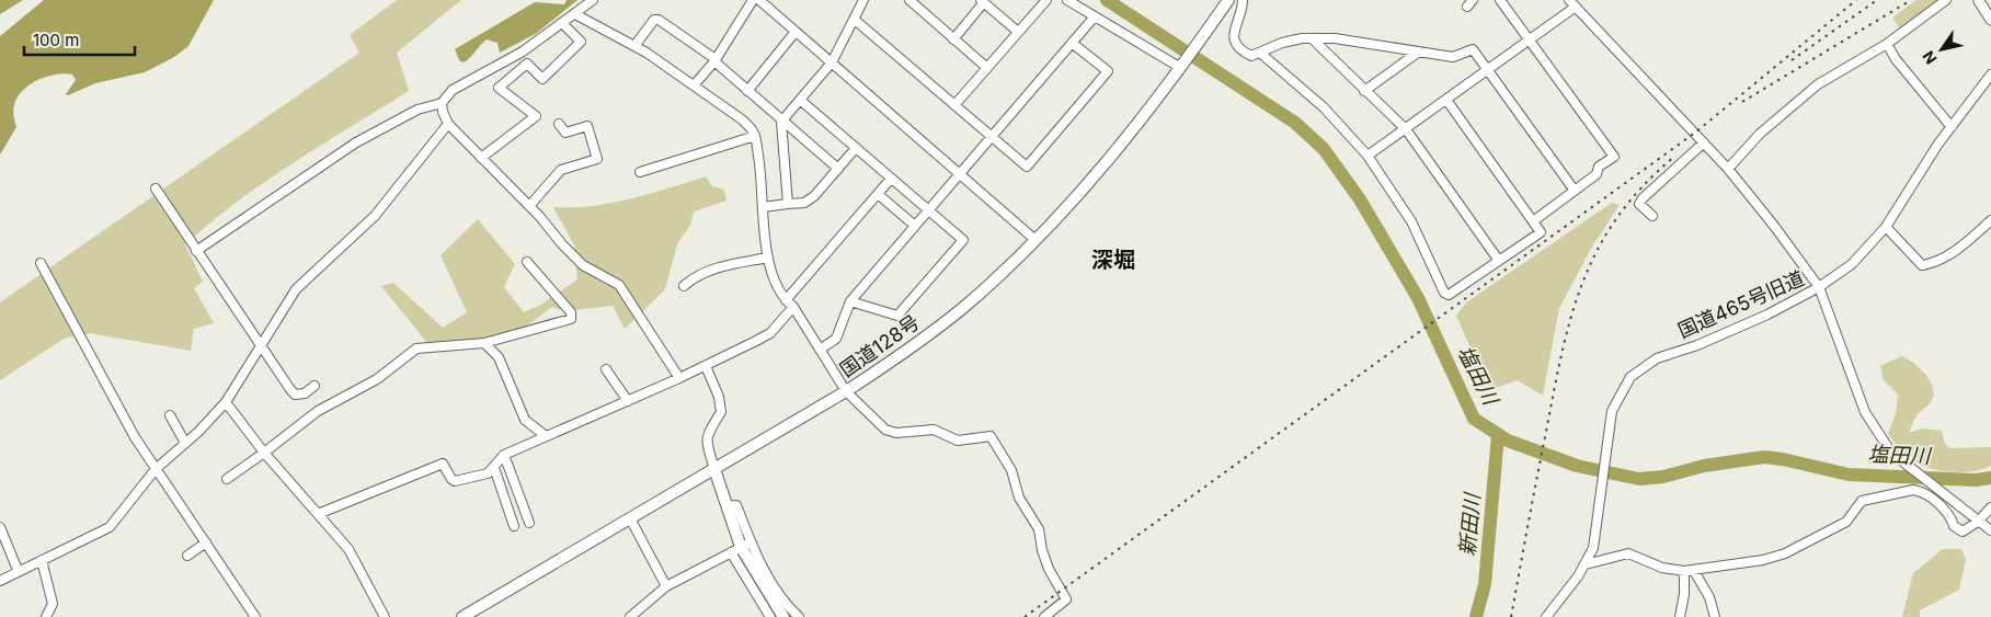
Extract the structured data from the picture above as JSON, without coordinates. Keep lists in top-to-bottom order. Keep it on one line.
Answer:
{"streets":{"highway":["国道128号"],"street":["国道465号旧道"]},"districts":["深堀"],"water":["塩田川","新田川"],"scale_bar":"100 m","north":"bottom left"}
